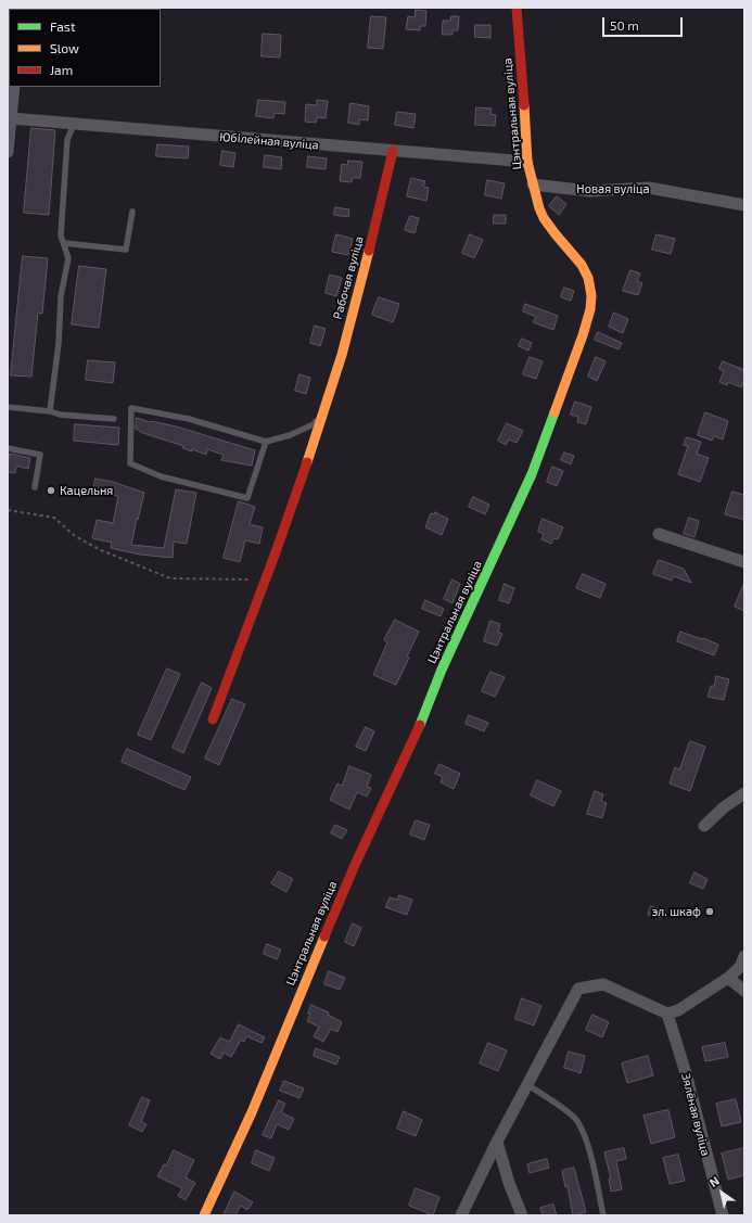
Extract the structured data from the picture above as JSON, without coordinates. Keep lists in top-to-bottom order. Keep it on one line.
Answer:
{"streets":{"street":["Цэнтральная вуліца","Юбілейная вуліца","Новая вуліца","Рабочая вуліца","Зялёная вуліца"]},"crossings":[["Цэнтральная вуліца","Юбілейная вуліца"],["Цэнтральная вуліца","Новая вуліца"],["Юбілейная вуліца","Рабочая вуліца"]],"places":["Кацельня","эл. шкаф"],"legend":["Fast","Slow","Jam"],"scale_bar":"50 m","north":"top left"}
